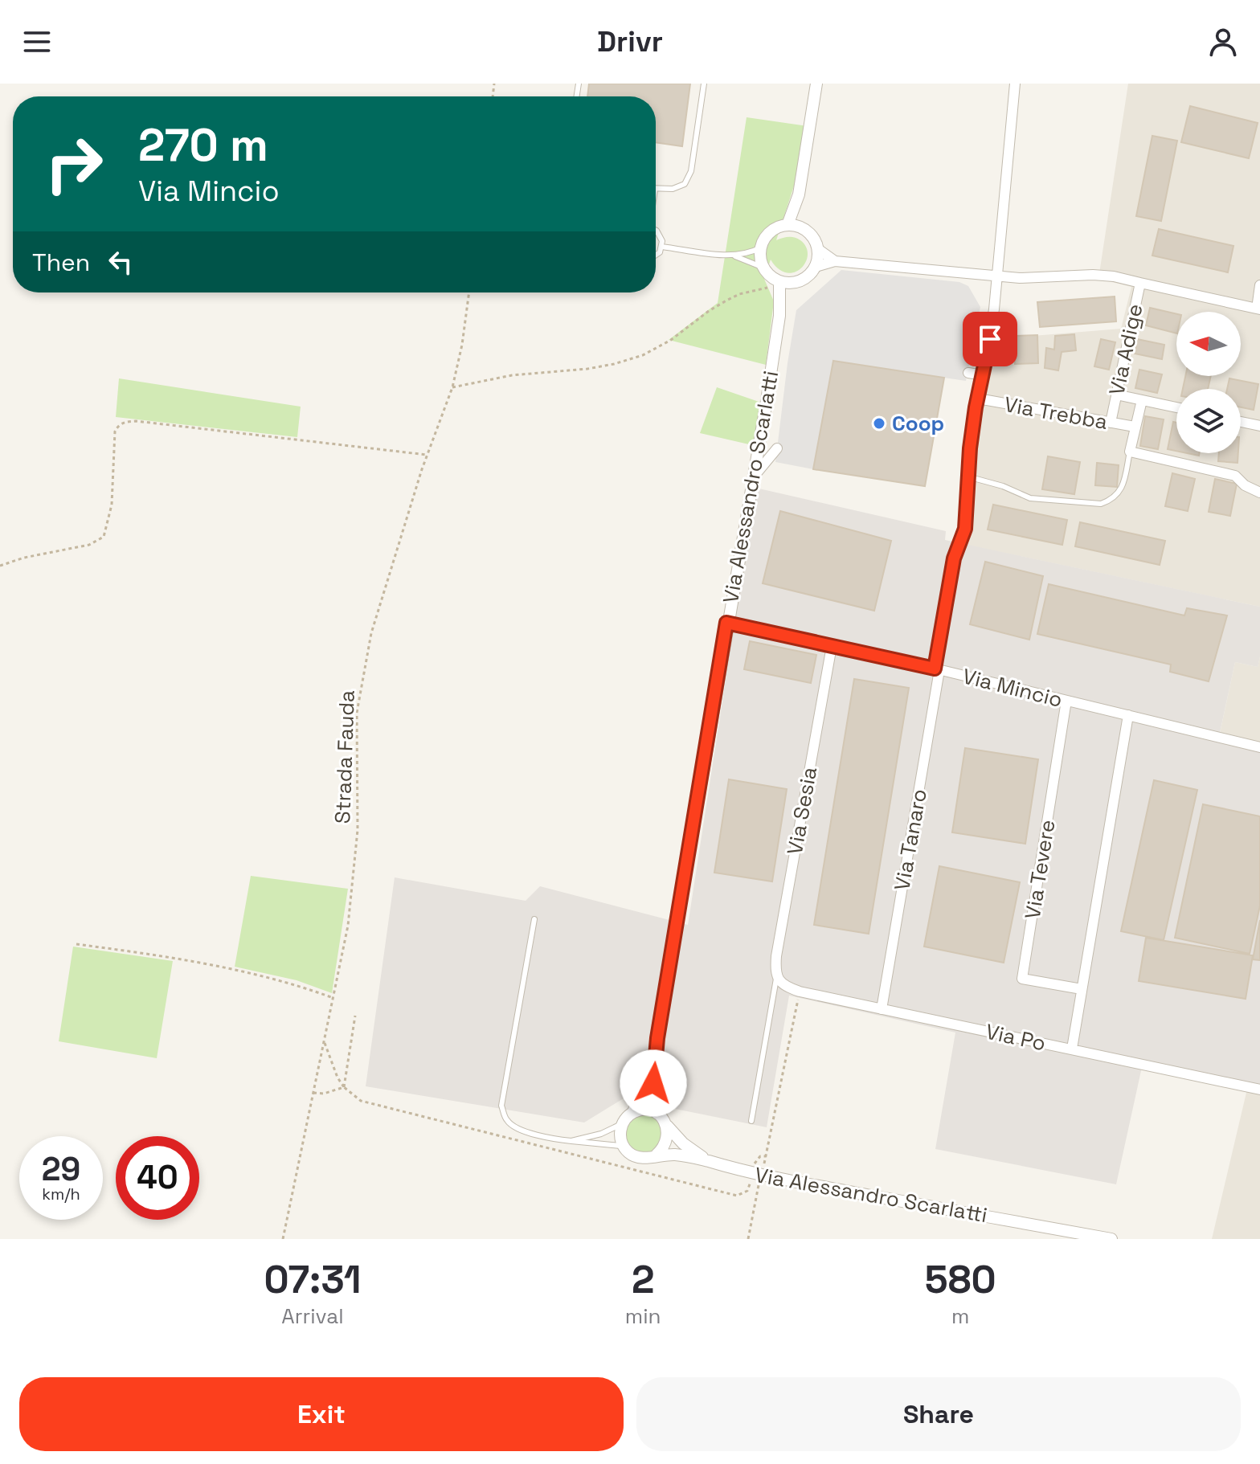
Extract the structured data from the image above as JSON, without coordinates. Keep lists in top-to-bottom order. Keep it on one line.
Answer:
{"streets":{"street":["Via Adige","Via Trebba","Via Alessandro Scarlatti","Via Mincio","Via Sesia","Via Tanaro","Via Tevere","Via Po"],"path":["Strada Fauda"]},"crossings":[["Via Adige","Via Trebba"],["Via Trebba","Via Tanaro"],["Via Alessandro Scarlatti","Via Mincio"],["Via Mincio","Via Sesia"],["Via Mincio","Via Tanaro"],["Via Mincio","Via Tevere"],["Via Sesia","Via Po"],["Via Tanaro","Via Po"]],"places":["Coop"],"north":"left","page":{"header":"Drivr","turn":["270 m","Via Mincio"],"then":"Then","speed":"29 km/h","limit":"40","eta":["07:31","Arrival","2","min","580","m"],"buttons":["Exit","Share"]}}
